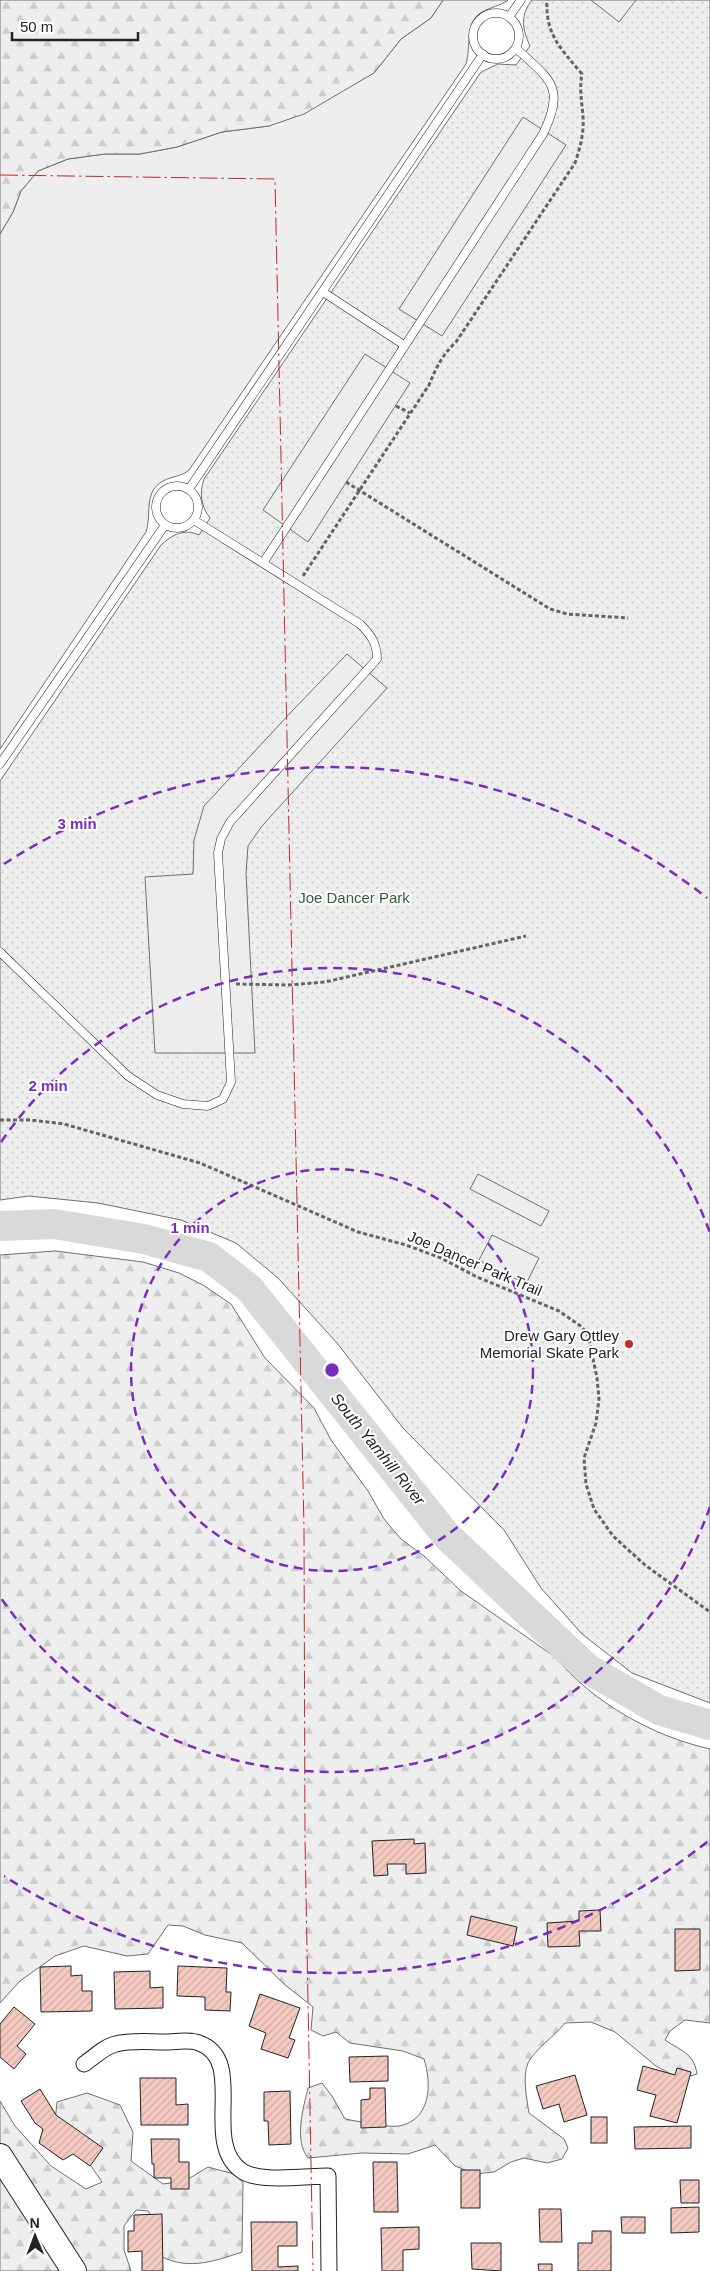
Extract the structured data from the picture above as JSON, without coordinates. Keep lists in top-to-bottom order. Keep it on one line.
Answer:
{"streets":{"path":["Joe Dancer Park Trail"]},"water":["South Yamhill River"],"parks":["Joe Dancer Park"],"places":["Drew Gary Ottley Memorial Skate Park"],"scale_bar":"50 m","north":"top","rings":["3 min","2 min","1 min"]}
